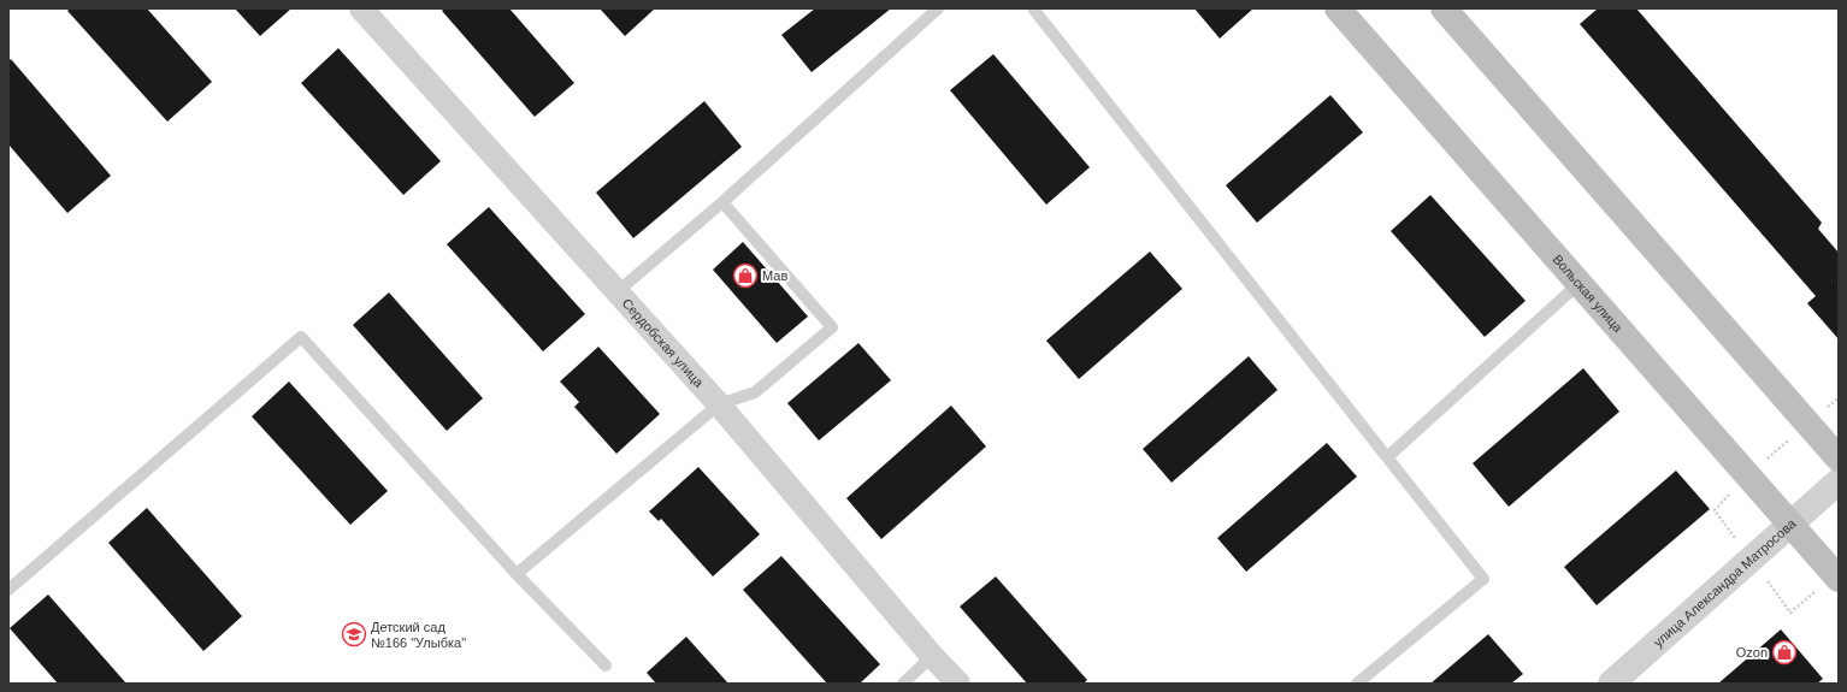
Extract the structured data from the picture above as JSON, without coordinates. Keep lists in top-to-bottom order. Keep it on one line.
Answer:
{"streets":{"main road":["Вольская улица"],"street":["Сердобская улица","улица Александра Матросова"]},"crossings":[["Вольская улица","улица Александра Матросова"]],"places":{"shop":["Мав","Ozon"],"school or university":["Детский сад №166 \"Улыбка\""]}}
